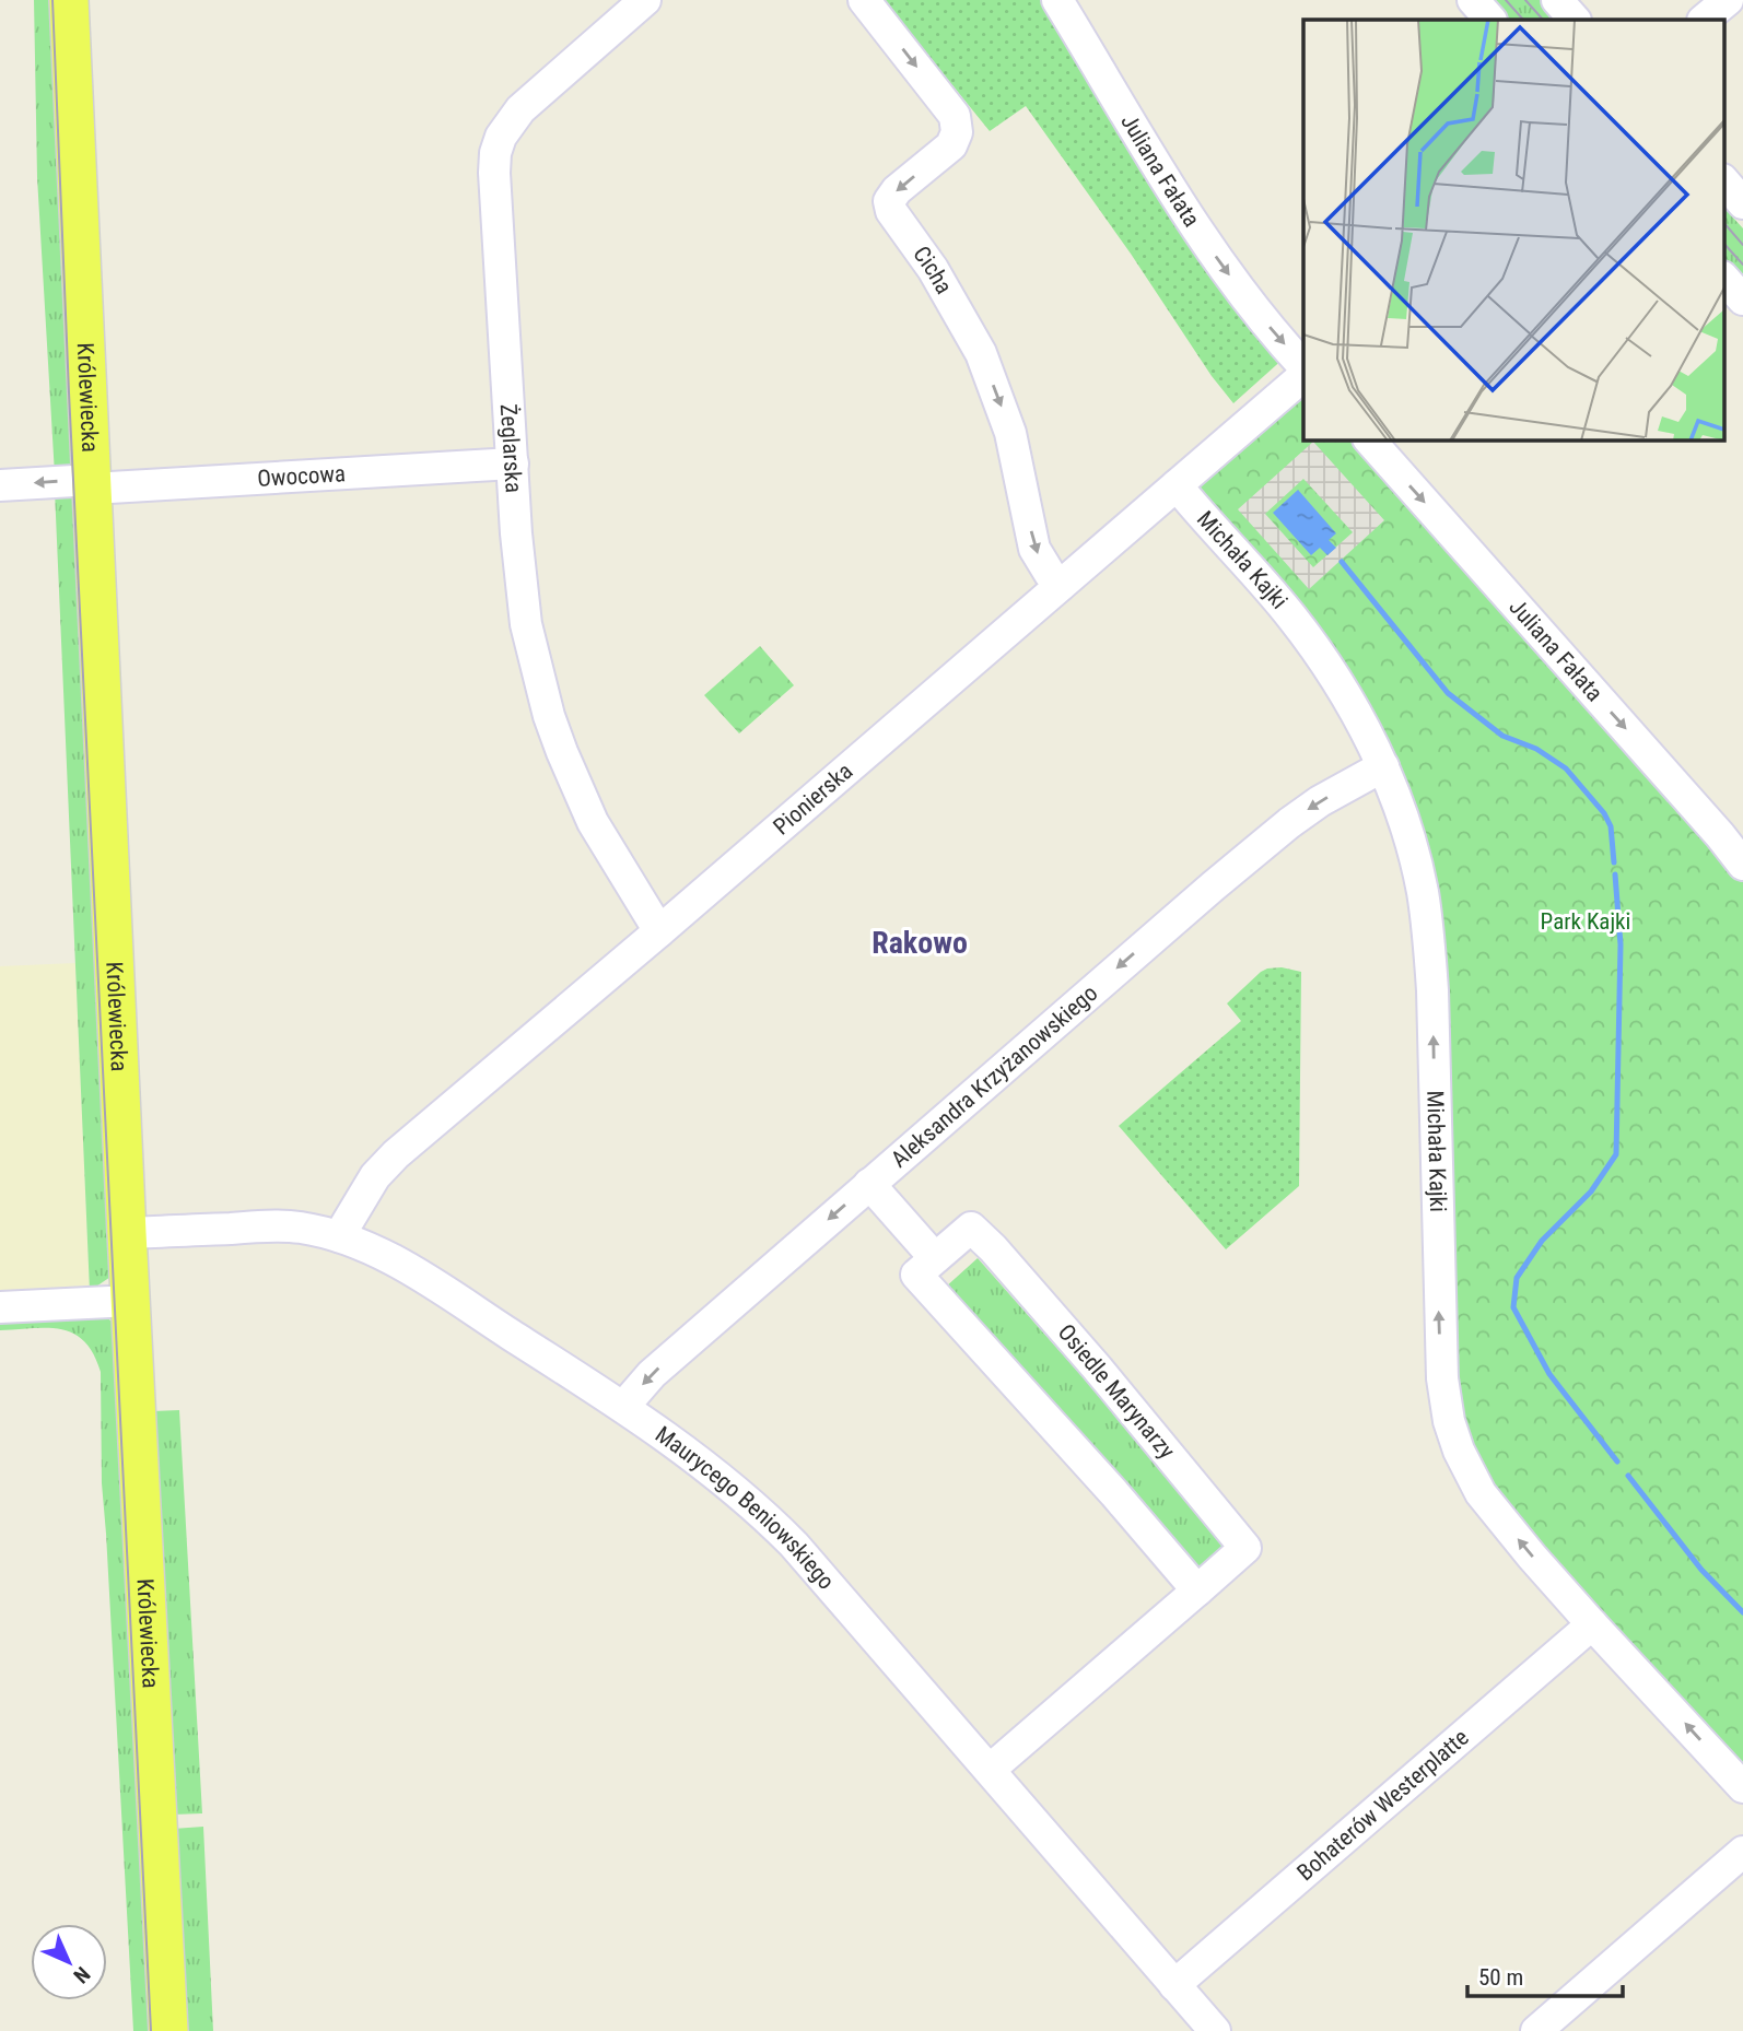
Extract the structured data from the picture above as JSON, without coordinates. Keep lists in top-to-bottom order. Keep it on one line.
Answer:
{"streets":{"main road":["Królewiecka"],"street":["Juliana Fałata","Cicha","Żeglarska","Owocowa","Michała Kajki","Pionierska","Aleksandra Krzyżanowskiego","Osiedle Marynarzy","Maurycego Beniowskiego","Bohaterów Westerplatte"]},"crossings":[["Cicha","Pionierska"],["Królewiecka","Owocowa"],["Królewiecka","Maurycego Beniowskiego"],["Żeglarska","Owocowa"],["Żeglarska","Pionierska"],["Michała Kajki","Pionierska"],["Michała Kajki","Aleksandra Krzyżanowskiego"],["Michała Kajki","Bohaterów Westerplatte"],["Pionierska","Maurycego Beniowskiego"],["Aleksandra Krzyżanowskiego","Maurycego Beniowskiego"],["Osiedle Marynarzy","Maurycego Beniowskiego"],["Maurycego Beniowskiego","Bohaterów Westerplatte"]],"one_way":["Juliana Fałata","Cicha","Michała Kajki","Aleksandra Krzyżanowskiego"],"districts":["Rakowo"],"parks":["Park Kajki"],"scale_bar":"50 m","north":"bottom right"}
